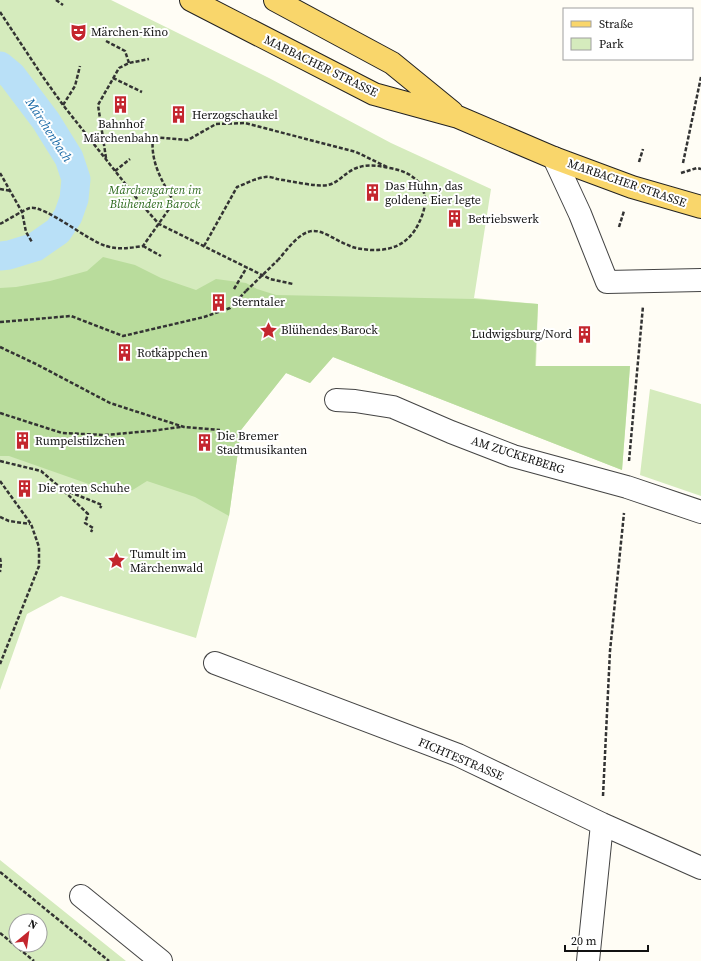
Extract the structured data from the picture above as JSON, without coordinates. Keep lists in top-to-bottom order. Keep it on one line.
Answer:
{"streets":{"main road":["MARBACHER STRASSE"],"street":["AM ZUCKERBERG","FICHTESTRASSE"]},"water":["Märchenbach"],"parks":["Märchengarten im Blühenden Barock"],"places":{"theatre":["Märchen-Kino"],"building":["Bahnhof Märchenbahn","Herzogschaukel","Das Huhn, das goldene Eier legte","Betriebswerk","Sterntaler","Ludwigsburg/Nord","Rotkäppchen","Rumpelstilzchen","Die Bremer Stadtmusikanten","Die roten Schuhe"],"place":["Blühendes Barock","Tumult im Märchenwald"]},"legend":["Straße","Park"],"scale_bar":"20 m","north":"top right"}
